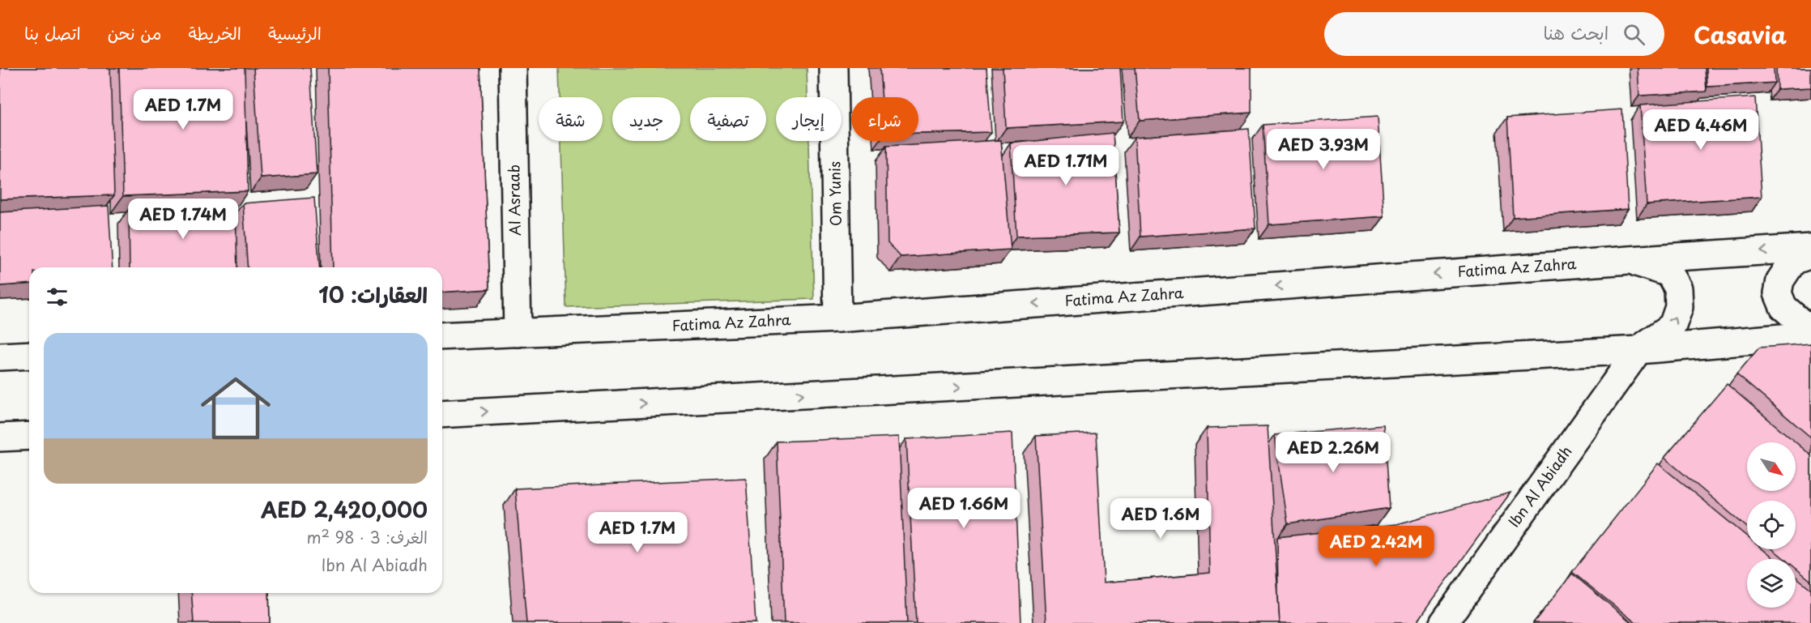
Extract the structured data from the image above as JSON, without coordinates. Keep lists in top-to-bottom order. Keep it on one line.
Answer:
{"streets":{"main road":["Om Yunis","Al Asraab","Fatima Az Zahra","Ibn Al Abiadh"]},"crossings":[["Om Yunis","Fatima Az Zahra"],["Al Asraab","Fatima Az Zahra"]],"north":"bottom right","page":{"header":"Casavia","search":"ابحث هنا","nav":["الرئيسية","الخريطة","من نحن","اتصل بنا"],"price":["AED 1.7M","AED 4.46M","AED 3.93M","AED 1.71M","AED 1.74M","AED 2.26M","AED 1.66M","AED 1.6M","AED 1.7M","AED 2.42M"],"chip":["شراء","إيجار","تصفية","جديد","شقة"],"heading":"العقارات: 10","list":[{"name":"AED 2,420,000","note":"الغرف: 3 · 98 m² · Ibn Al Abiadh"}]}}
